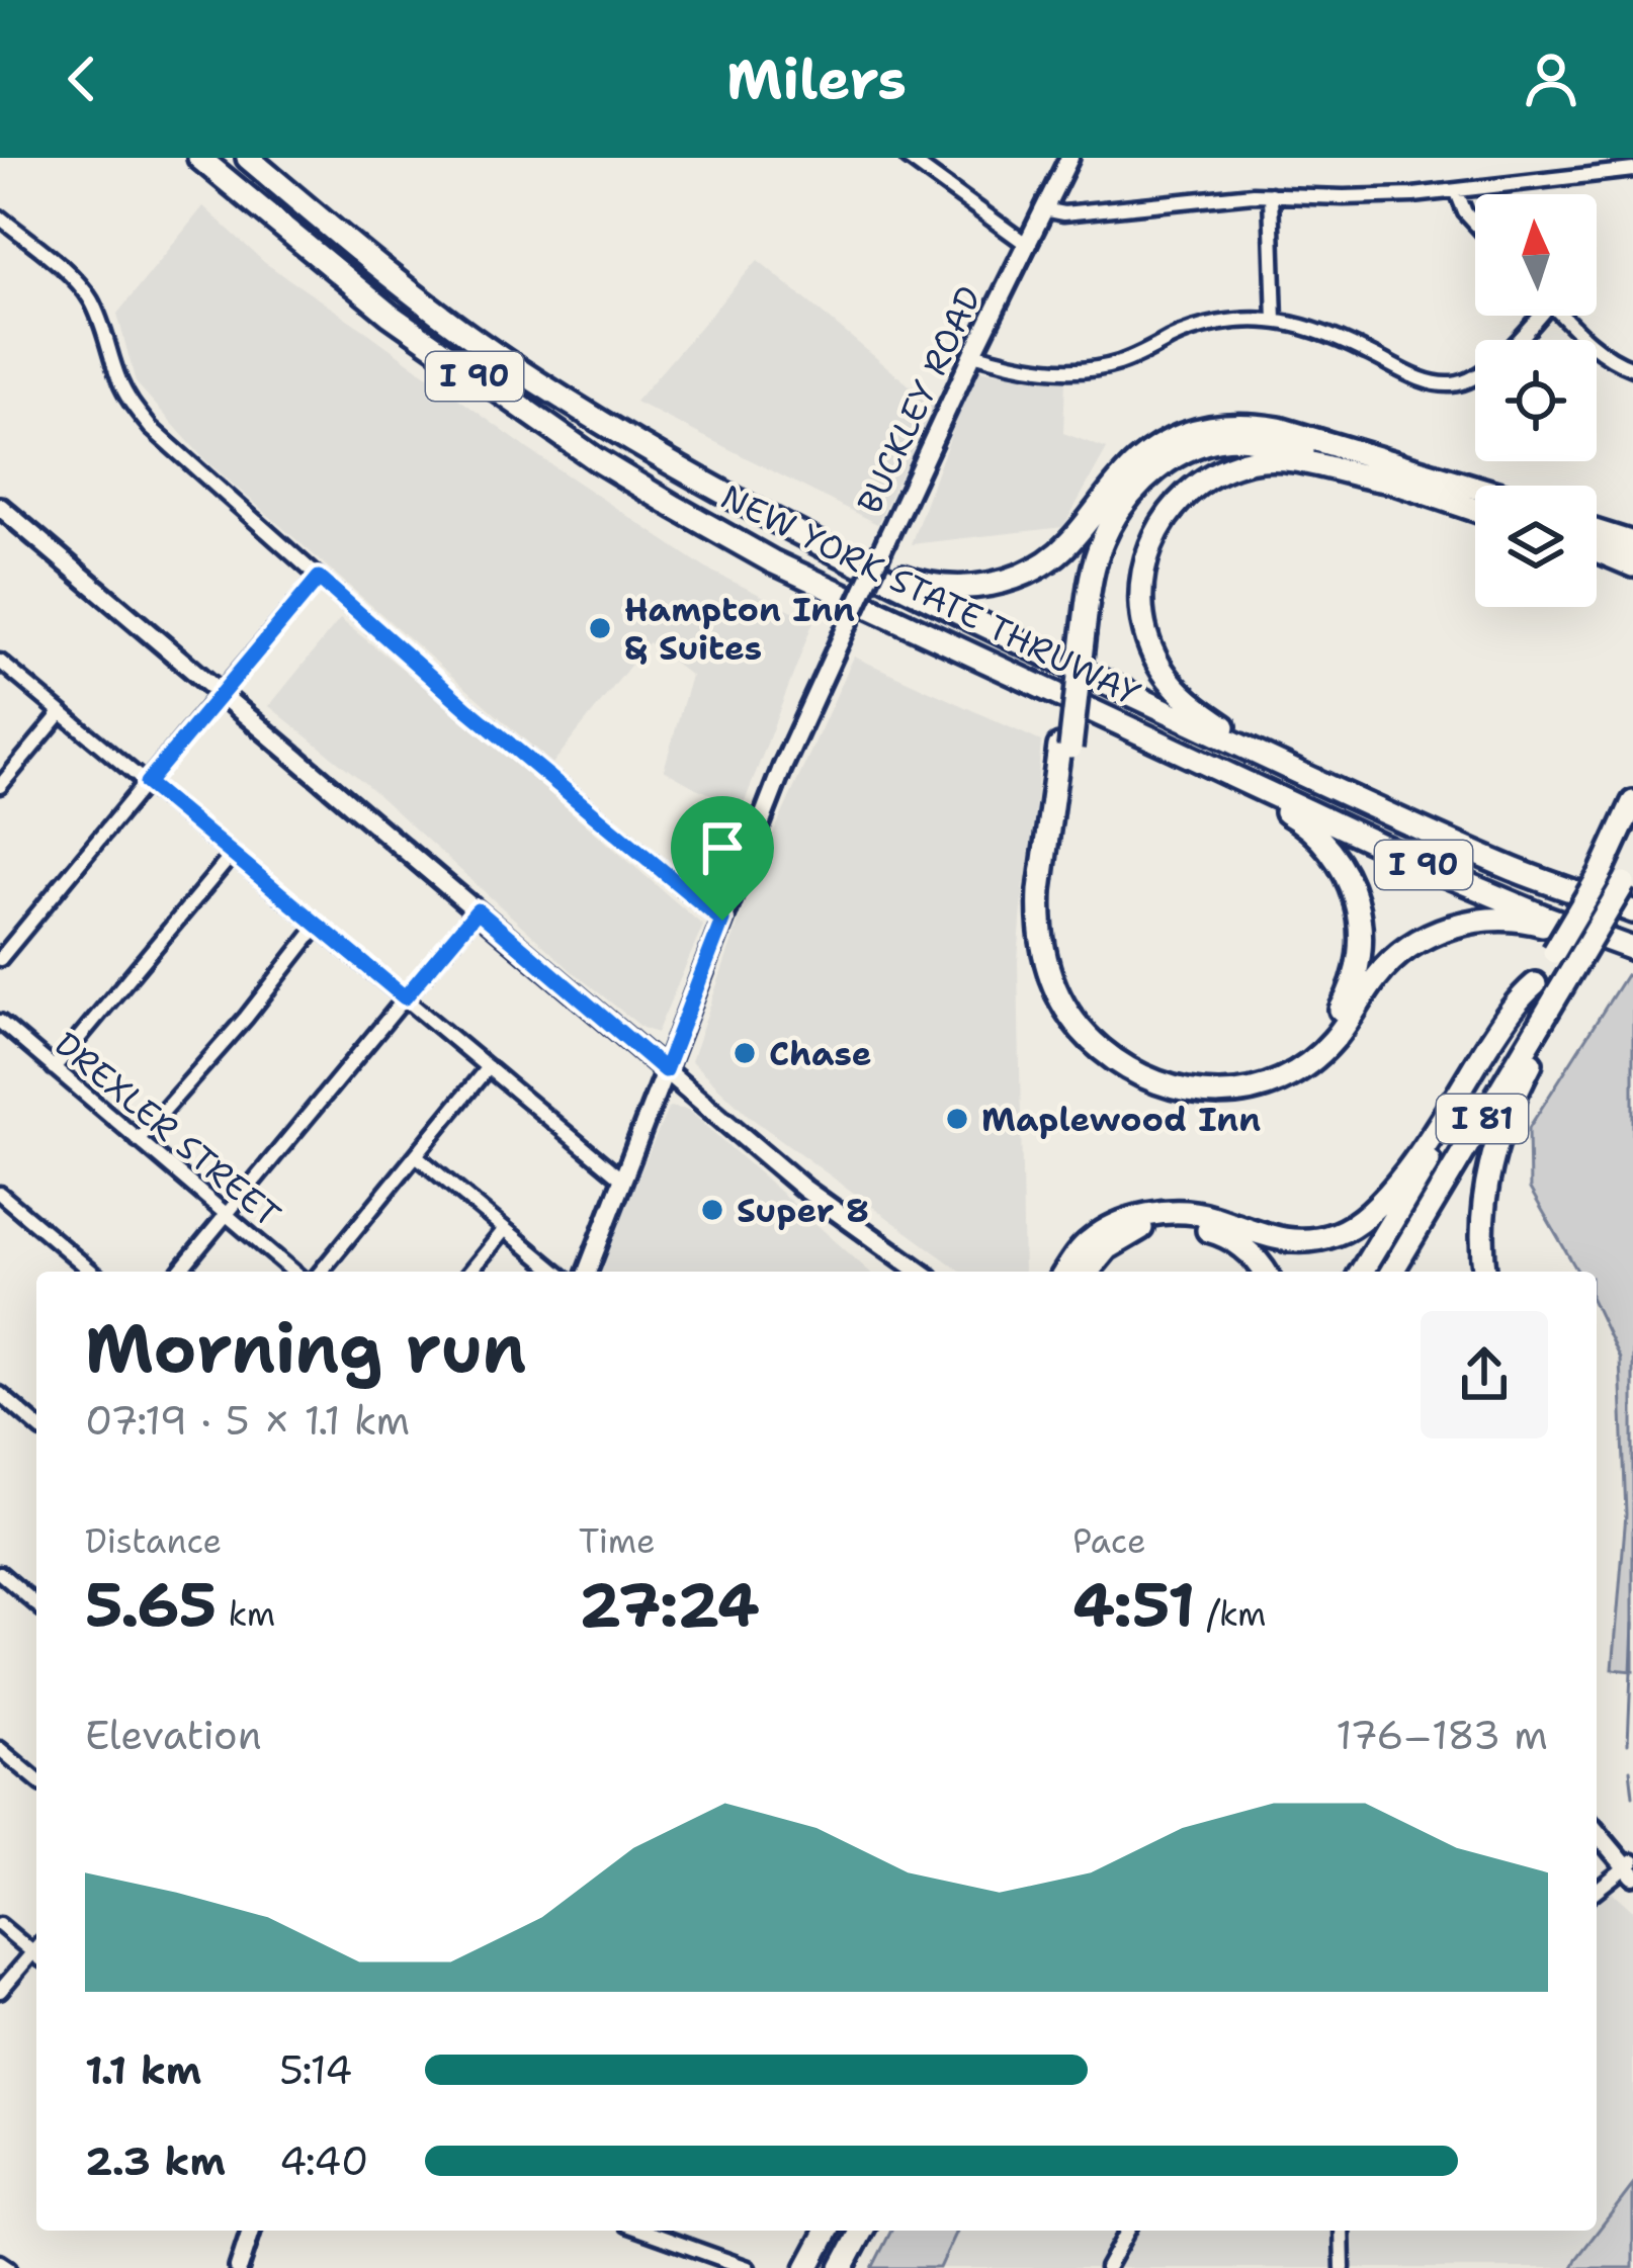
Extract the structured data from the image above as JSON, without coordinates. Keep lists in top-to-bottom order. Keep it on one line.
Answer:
{"streets":{"highway":["I 90","NEW YORK STATE THRUWAY","I 81"],"street":["BUCKLEY ROAD","DREXLER STREET"]},"places":["Hampton Inn & Suites","Chase","Maplewood Inn","Super 8"],"north":"top","page":{"header":"Milers","heading":["Morning run","07:19 · 5 × 1.1 km"],"stats":[["Distance","5.65 km"],["Time","27:24"],["Pace","4:51 /km"]],"chart":["Elevation","176–183 m"],"list":[{"name":"1.1 km","note":"5:14"},{"name":"2.3 km","note":"4:40"}]}}
